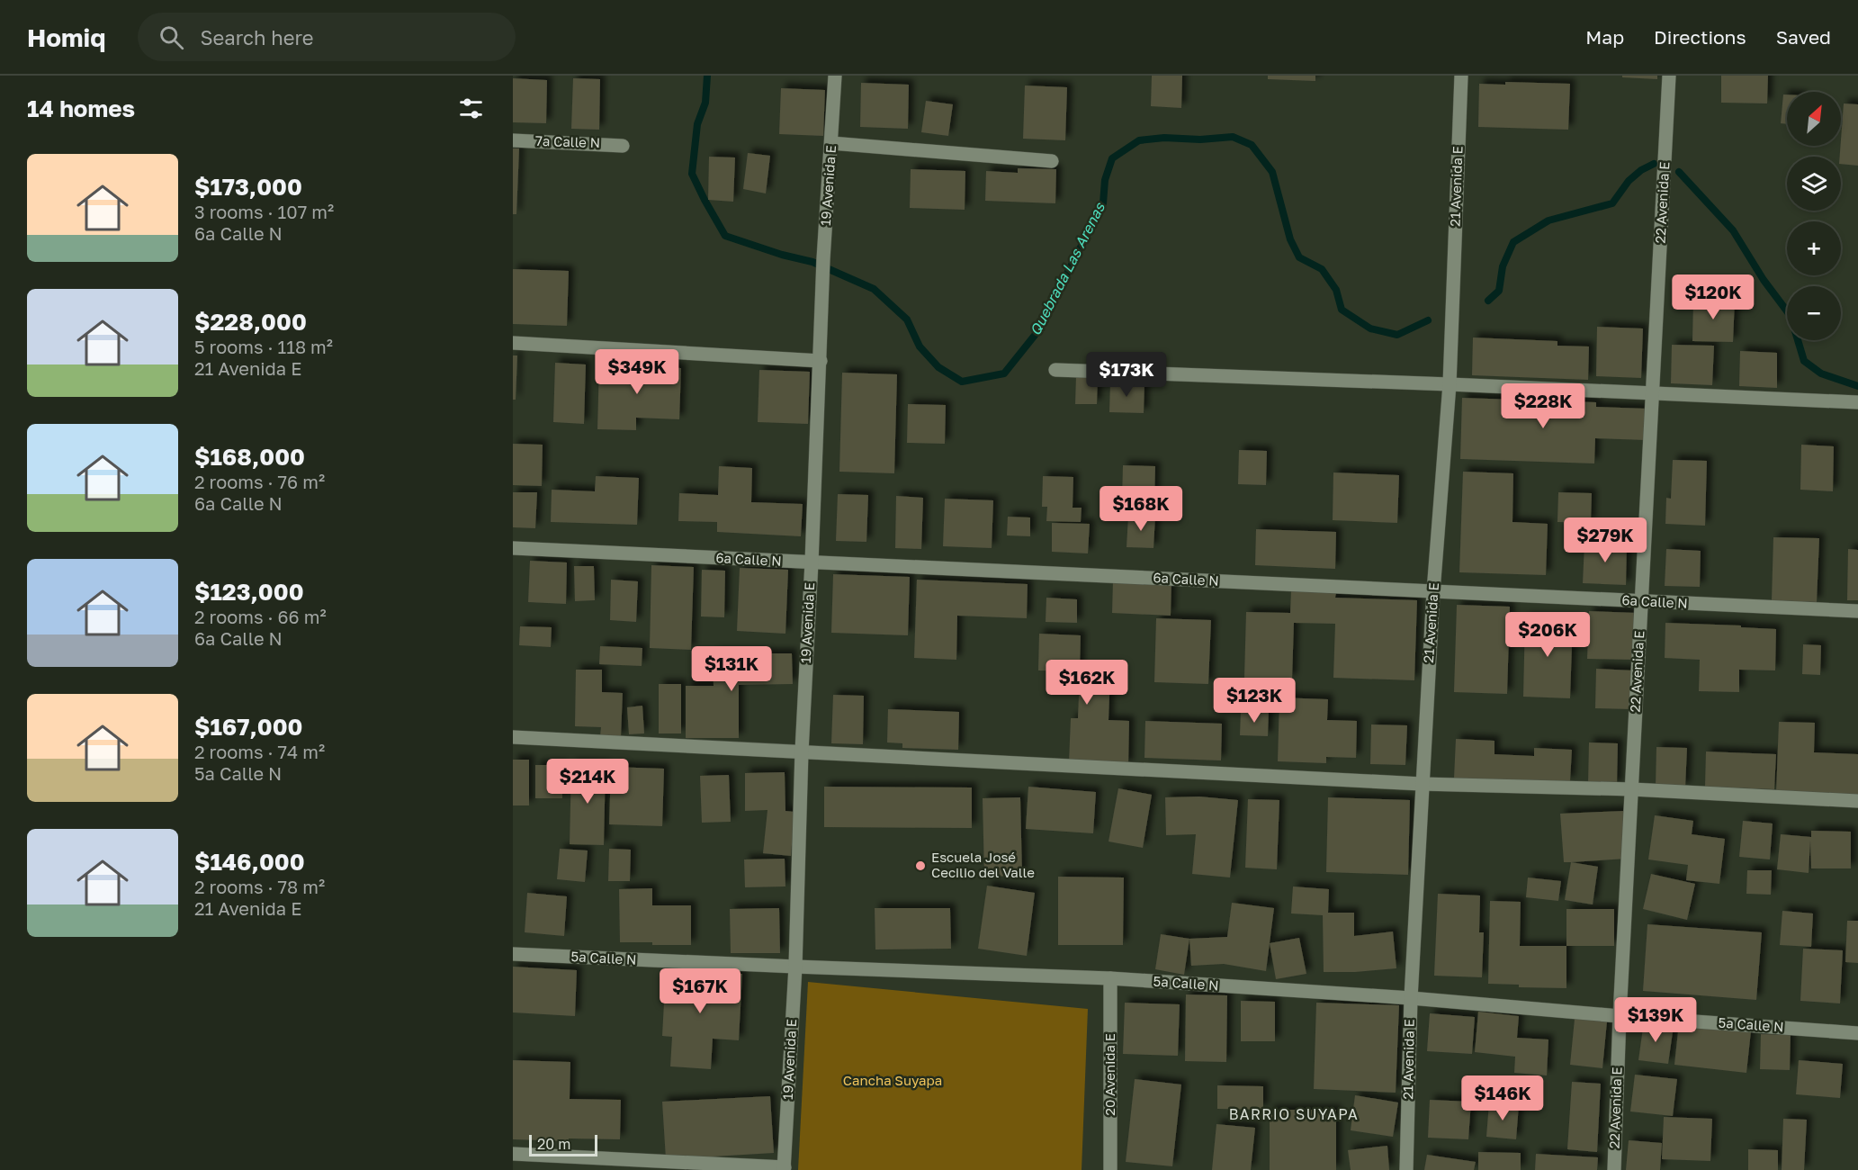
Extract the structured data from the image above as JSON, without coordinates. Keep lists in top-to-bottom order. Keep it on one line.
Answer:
{"streets":{"street":["7a Calle N","19 Avenida E","21 Avenida E","22 Avenida E","6a Calle N","5a Calle N","20 Avenida E"]},"crossings":[["19 Avenida E","6a Calle N"],["19 Avenida E","5a Calle N"],["21 Avenida E","6a Calle N"],["21 Avenida E","5a Calle N"],["22 Avenida E","6a Calle N"],["22 Avenida E","5a Calle N"],["5a Calle N","20 Avenida E"]],"districts":["BARRIO SUYAPA"],"water":["Quebrada Las Arenas"],"parks":["Cancha Suyapa"],"places":["Escuela José Cecilio del Valle"],"scale_bar":"20 m","north":"top right","page":{"header":"Homiq","search":"Search here","nav":["Map","Directions","Saved"],"heading":"14 homes","map_buttons":["+","−"],"list":[{"name":"$173,000","note":"3 rooms · 107 m² · 6a Calle N"},{"name":"$228,000","note":"5 rooms · 118 m² · 21 Avenida E"},{"name":"$168,000","note":"2 rooms · 76 m² · 6a Calle N"},{"name":"$123,000","note":"2 rooms · 66 m² · 6a Calle N"},{"name":"$167,000","note":"2 rooms · 74 m² · 5a Calle N"},{"name":"$146,000","note":"2 rooms · 78 m² · 21 Avenida E"}],"price":["$120K","$349K","$173K","$228K","$168K","$279K","$206K","$131K","$162K","$123K","$214K","$167K","$139K","$146K"],"scale":"20 m"}}
